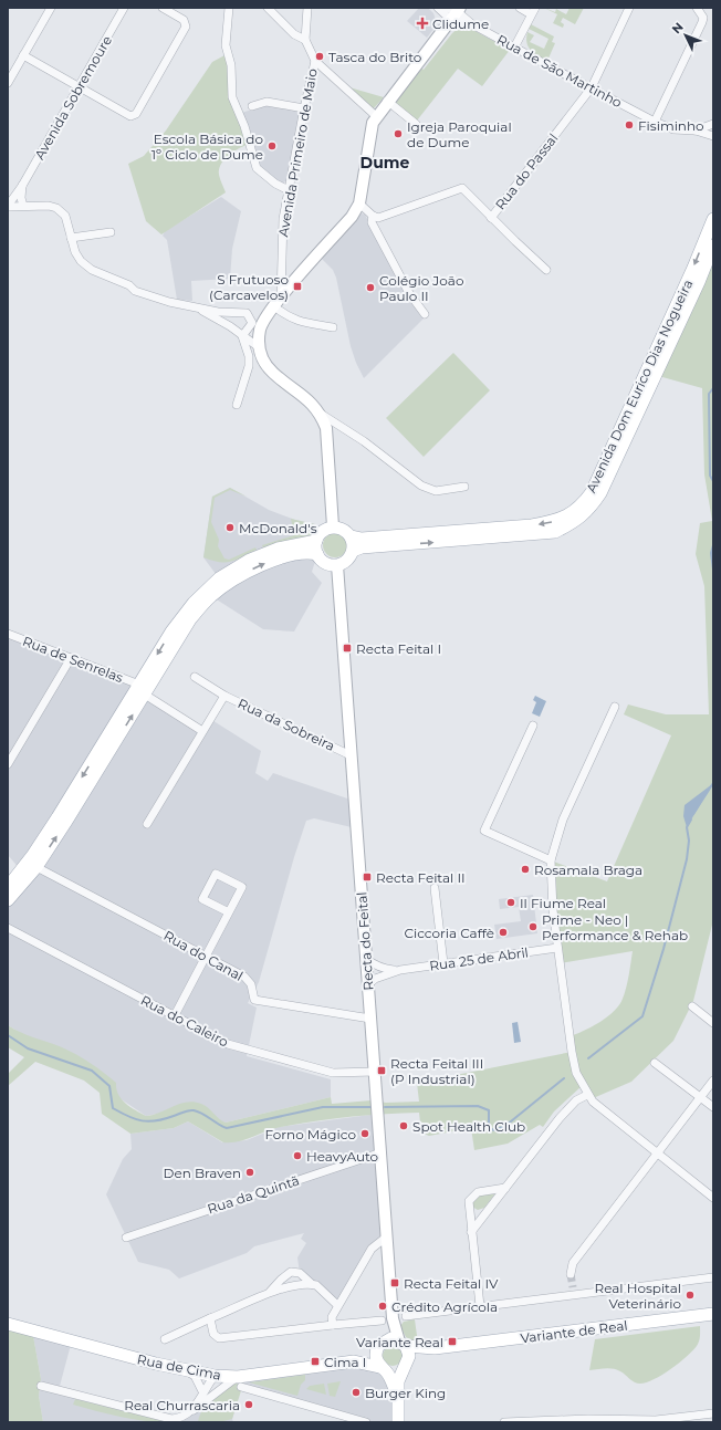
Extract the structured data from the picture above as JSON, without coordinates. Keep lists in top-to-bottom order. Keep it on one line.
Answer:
{"streets":{"main road":["Avenida Dom Eurico Dias Nogueira","Recta do Feital","Variante de Real","Rua de Cima"],"street":["Rua de São Martinho","Avenida Sobremoure","Avenida Primeiro de Maio","Rua do Passal","Rua de Senrelas","Rua da Sobreira","Rua do Canal","Rua 25 de Abril","Rua do Caleiro","Rua da Quintã"]},"crossings":[["Rua de São Martinho","Rua do Passal"],["Avenida Dom Eurico Dias Nogueira","Recta do Feital"],["Rua da Sobreira","Recta do Feital"],["Recta do Feital","Rua do Canal"],["Recta do Feital","Rua 25 de Abril"],["Recta do Feital","Rua do Caleiro"],["Recta do Feital","Rua da Quintã"],["Recta do Feital","Variante de Real"],["Recta do Feital","Rua de Cima"],["Variante de Real","Rua de Cima"]],"districts":["Dume"],"places":{"health":["Clidume"],"other":["Tasca do Brito","Fisiminho","Igreja Paroquial de Dume","Escola Básica do 1º Ciclo de Dume","Colégio João Paulo II","McDonald's","Rosamala Braga","Il Fiume Real","Prime - Neo | Performance & Rehab","Ciccoria Caffè","Spot Health Club","Forno Mágico","HeavyAuto","Den Braven","Real Hospital Veterinário","Crédito Agrícola","Burger King","Real Churrascaria"],"transit":["S Frutuoso (Carcavelos)","Recta Feital I","Recta Feital II","Recta Feital III (P Industrial)","Recta Feital IV","Variante Real","Cima I"]},"north":"top left"}
